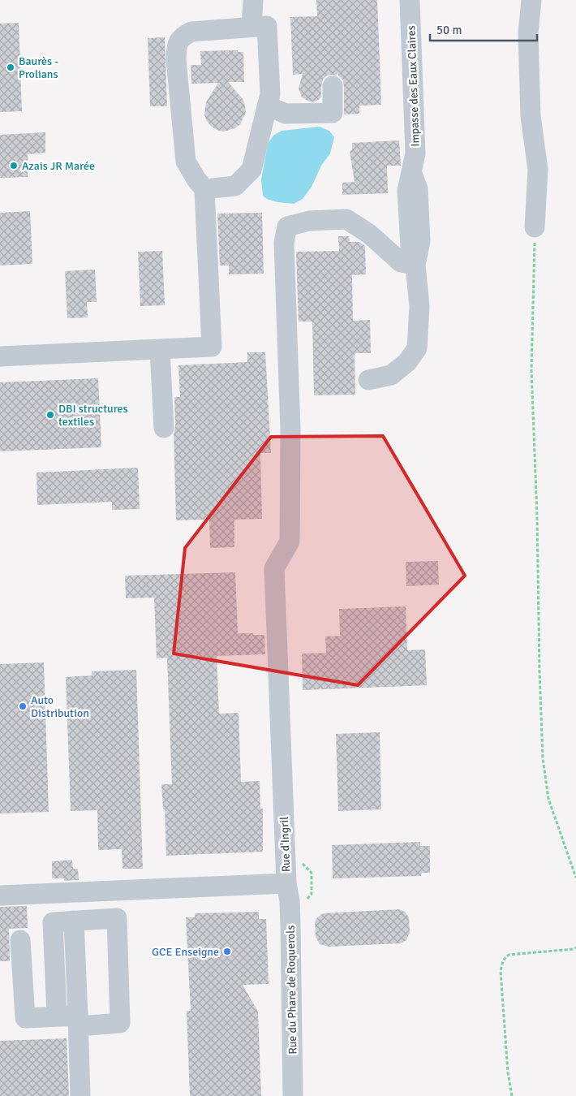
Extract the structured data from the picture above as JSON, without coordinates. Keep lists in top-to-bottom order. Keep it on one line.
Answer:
{"streets":{"street":["Impasse des Eaux Claires","Rue d'Ingril","Rue du Phare de Roquerols"]},"crossings":[["Impasse des Eaux Claires","Rue d'Ingril"],["Rue d'Ingril","Rue du Phare de Roquerols"]],"places":["Baurès - Prolians","Azais JR Marée","DBI structures textiles","Auto Distribution","GCE Enseigne"],"scale_bar":"50 m"}
